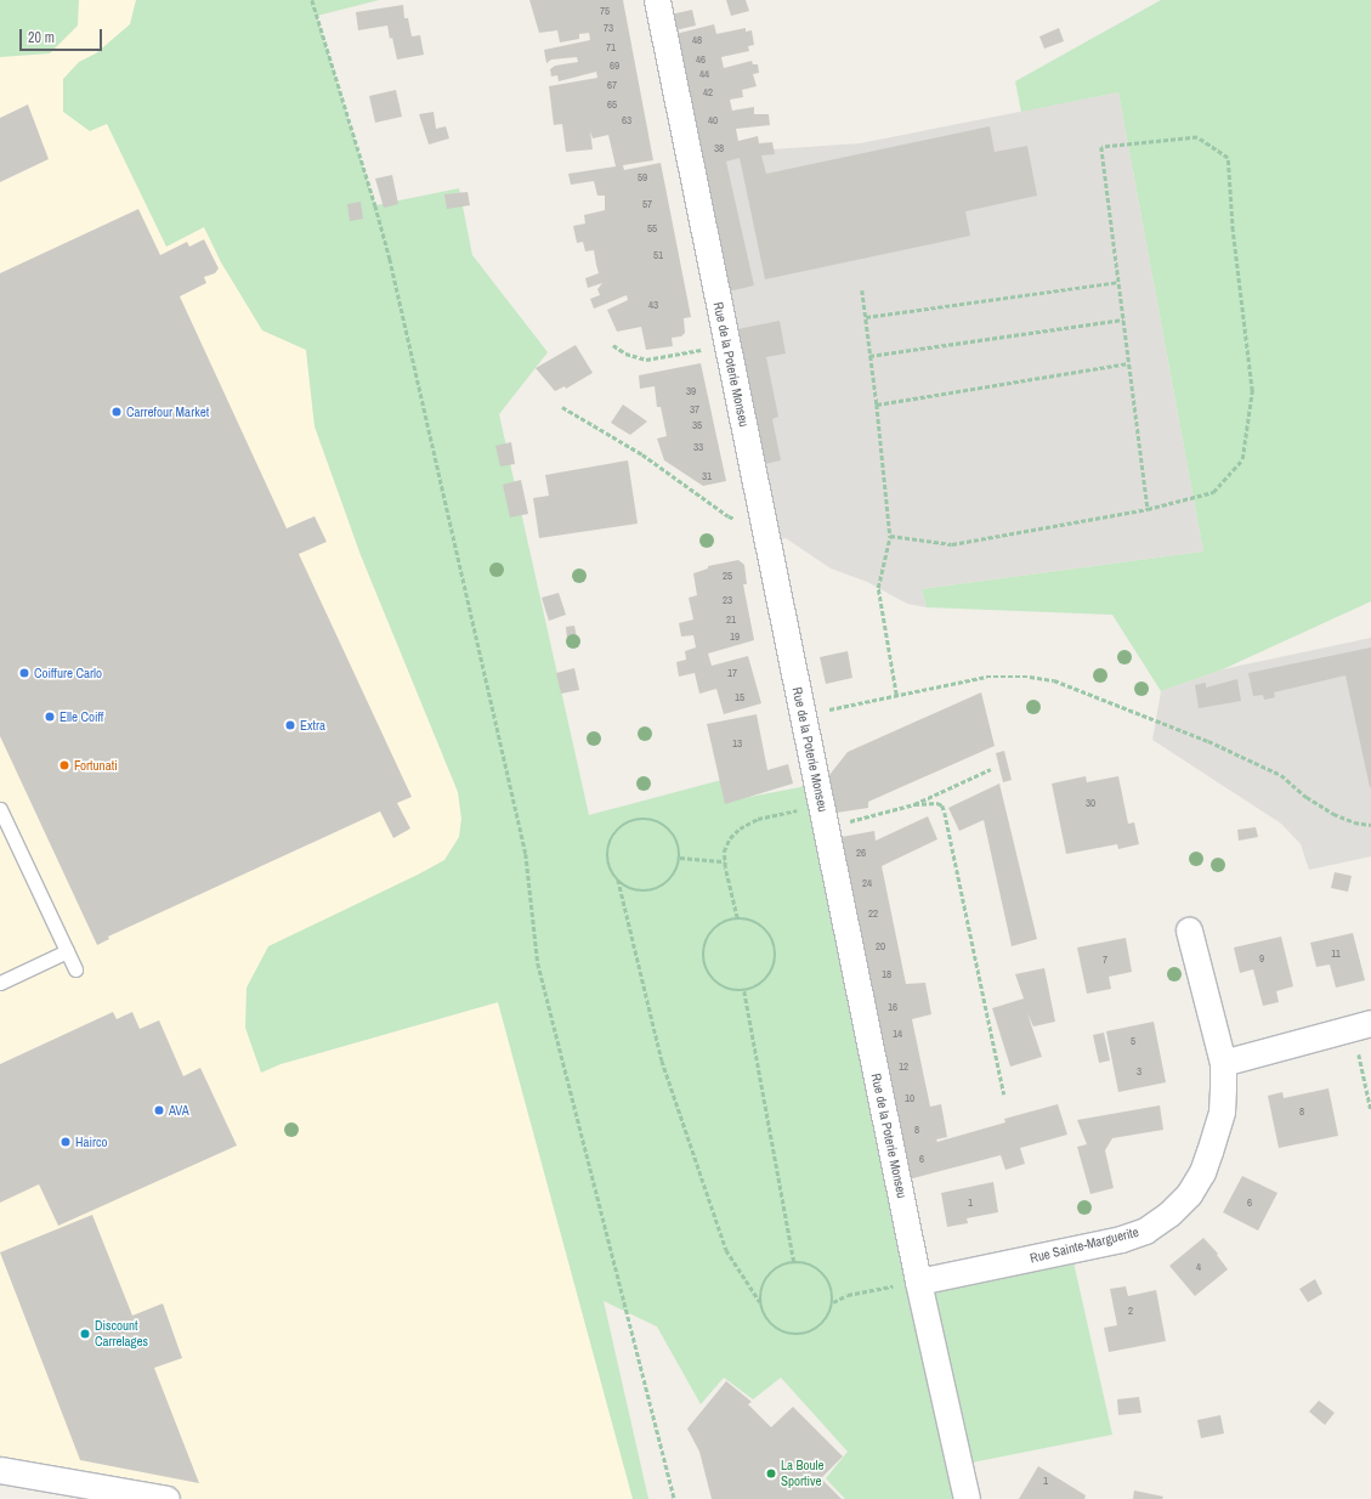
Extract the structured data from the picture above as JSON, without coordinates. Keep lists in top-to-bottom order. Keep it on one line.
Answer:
{"streets":{"street":["Rue de la Poterie Monseu","Rue Sainte-Marguerite"]},"crossings":[["Rue de la Poterie Monseu","Rue Sainte-Marguerite"]],"places":["Carrefour Market","Coiffure Carlo","Elle Coiff","Extra","Fortunati","AVA","Hairco","Discount Carrelages","La Boule Sportive"],"house_numbers":["75","73","48","71","46","69","44","67","42","65","63","40","38","59","57","55","51","43","39","37","35","33","31","25","23","21","19","17","15","13","30","26","24","22","20","11","9","7","18","16","14","5","12","3","10","8","8","6","1","6","4","2","1"],"scale_bar":"20 m"}
